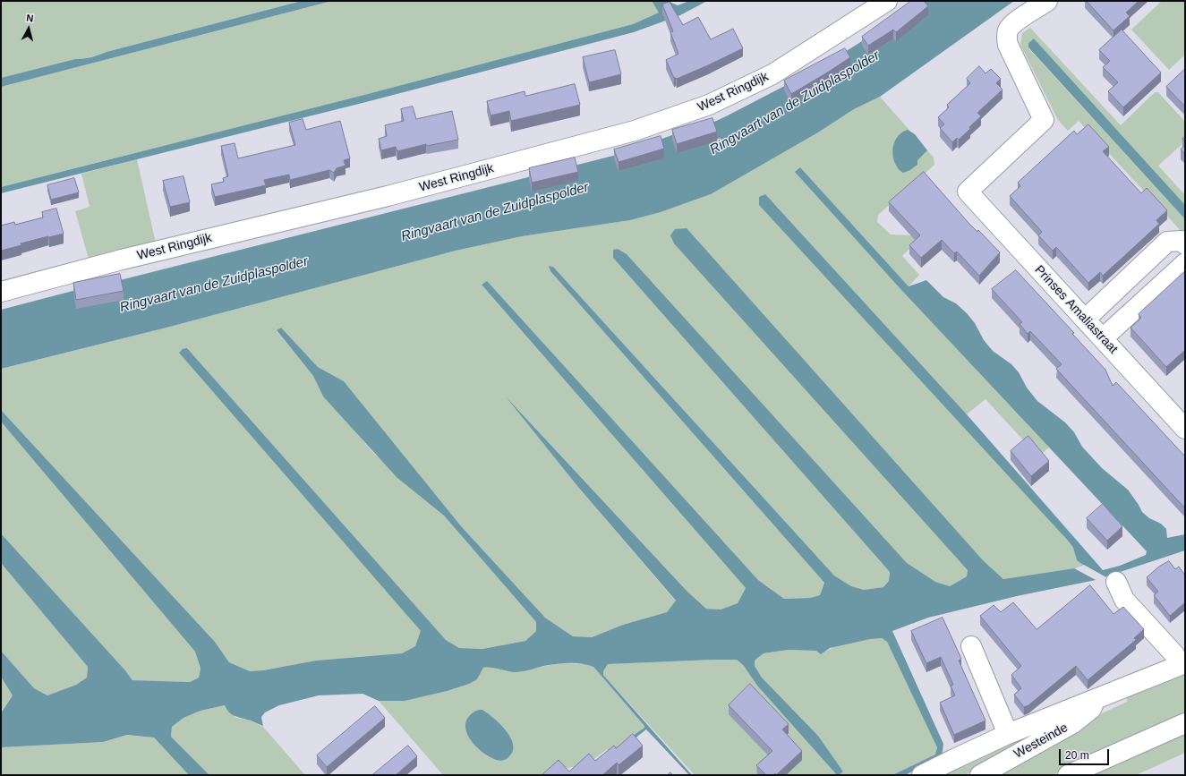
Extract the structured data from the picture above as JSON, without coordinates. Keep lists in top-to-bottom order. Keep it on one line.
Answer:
{"streets":{"street":["West Ringdijk","Prinses Amaliastraat","Westeinde"]},"water":["Ringvaart van de Zuidplaspolder"],"scale_bar":"20 m","north":"top"}
